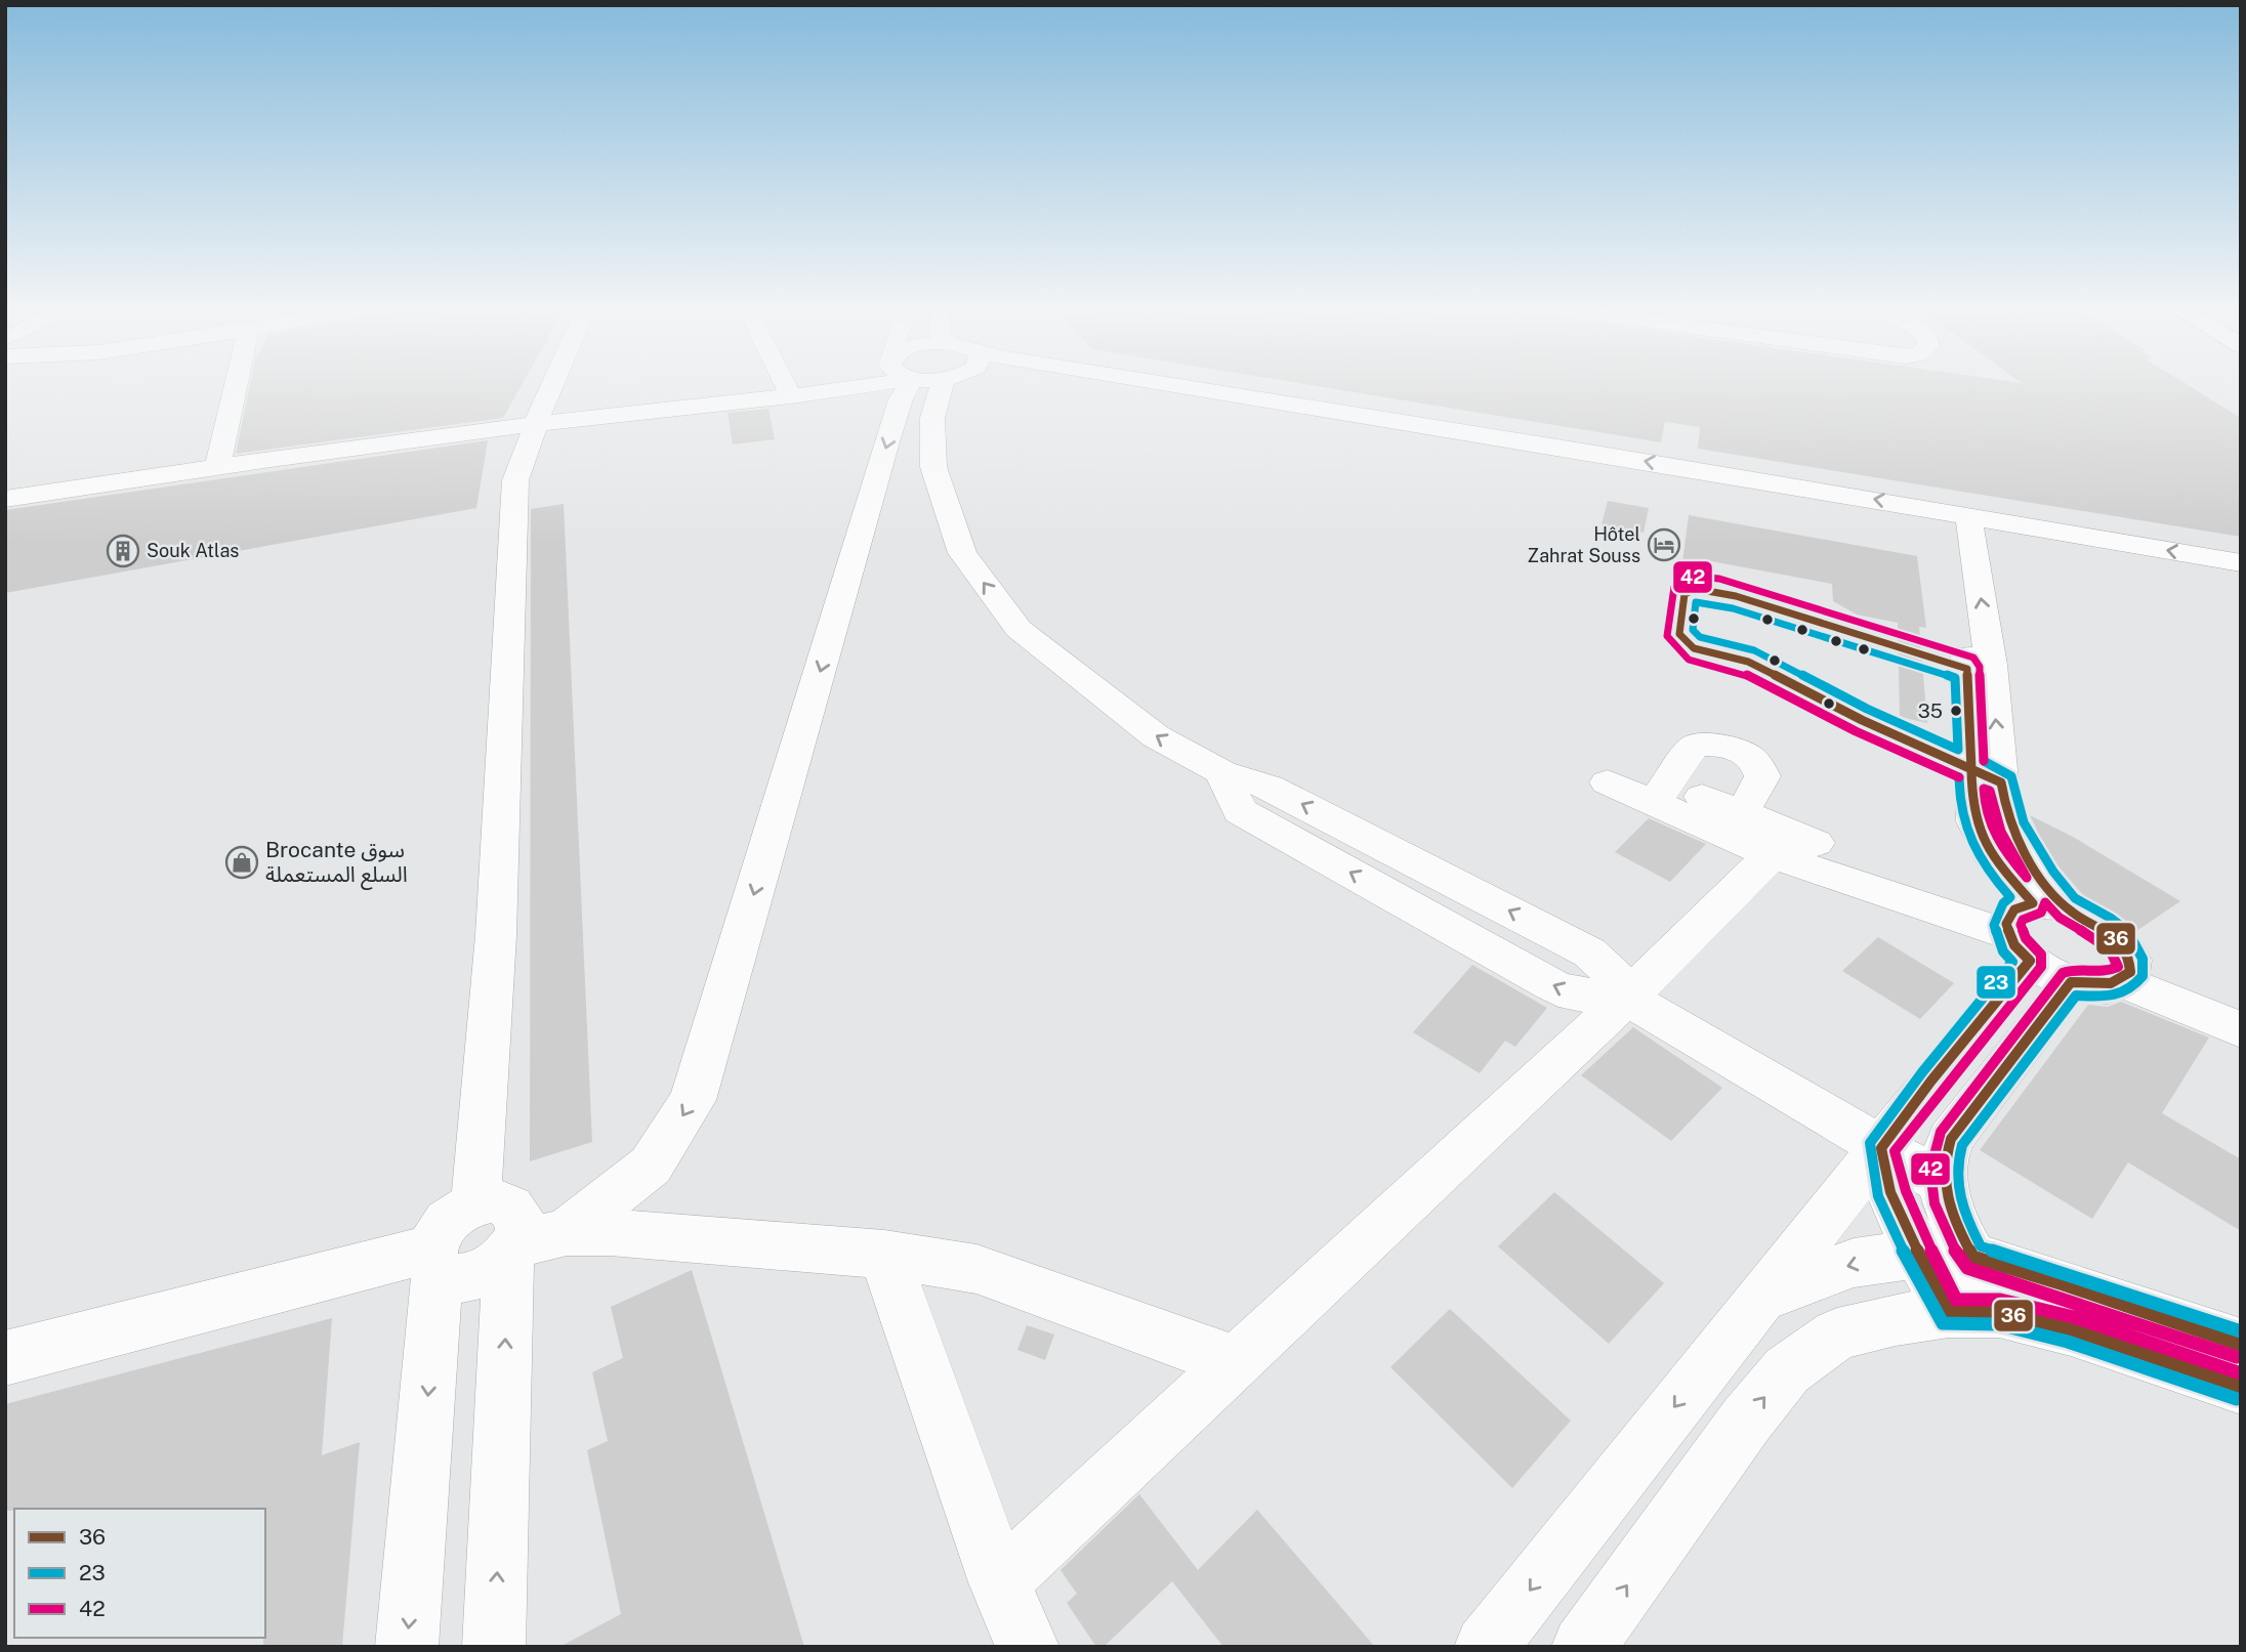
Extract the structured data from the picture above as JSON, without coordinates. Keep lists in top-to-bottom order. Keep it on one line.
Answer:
{"places":{"hotel":["Hôtel Zahrat Souss"],"building":["Souk Atlas"],"other":["35"],"shop":["Brocante سوق السلع المستعملة"]},"lines":["transit line 42","transit line 36","transit line 23"],"legend":["36","23","42"]}
